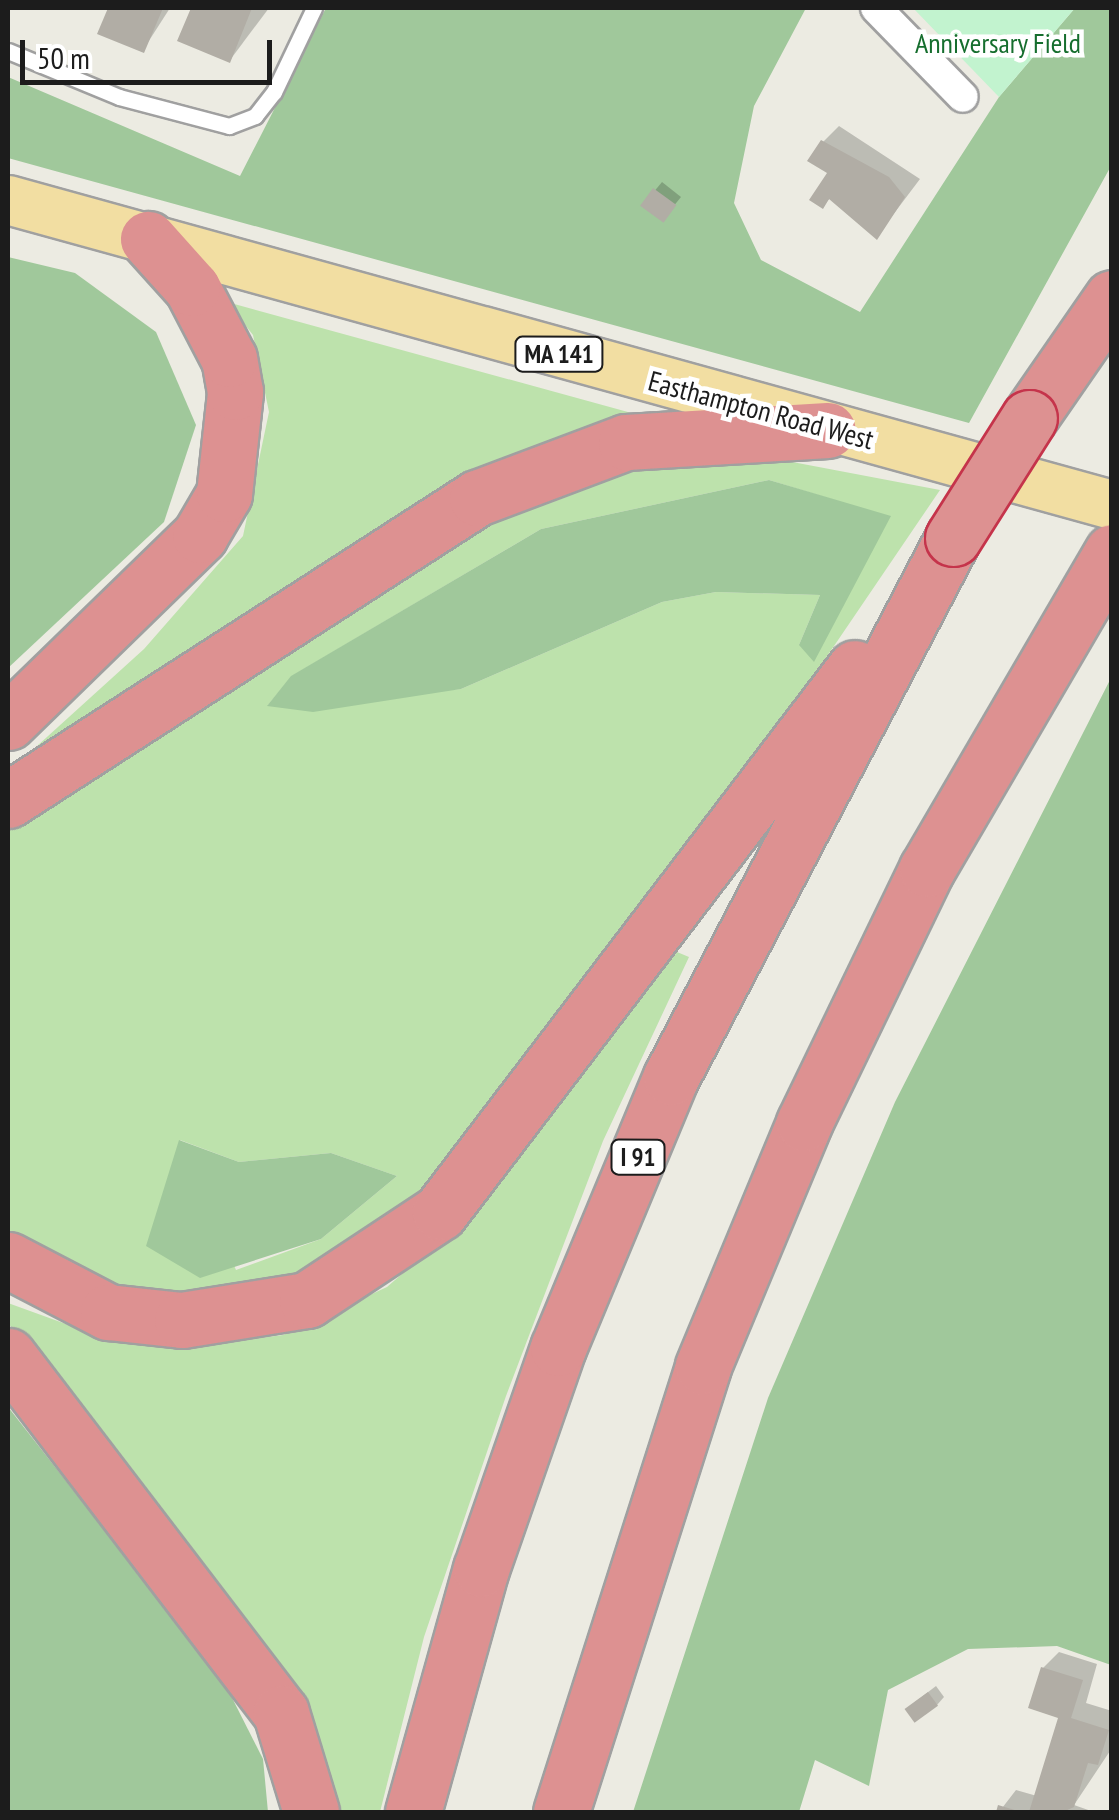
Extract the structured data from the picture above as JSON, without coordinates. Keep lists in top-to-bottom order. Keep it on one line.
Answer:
{"streets":{"highway":["I 91"],"main road":["MA 141","Easthampton Road West"]},"parks":["Anniversary Field"],"scale_bar":"50 m"}
